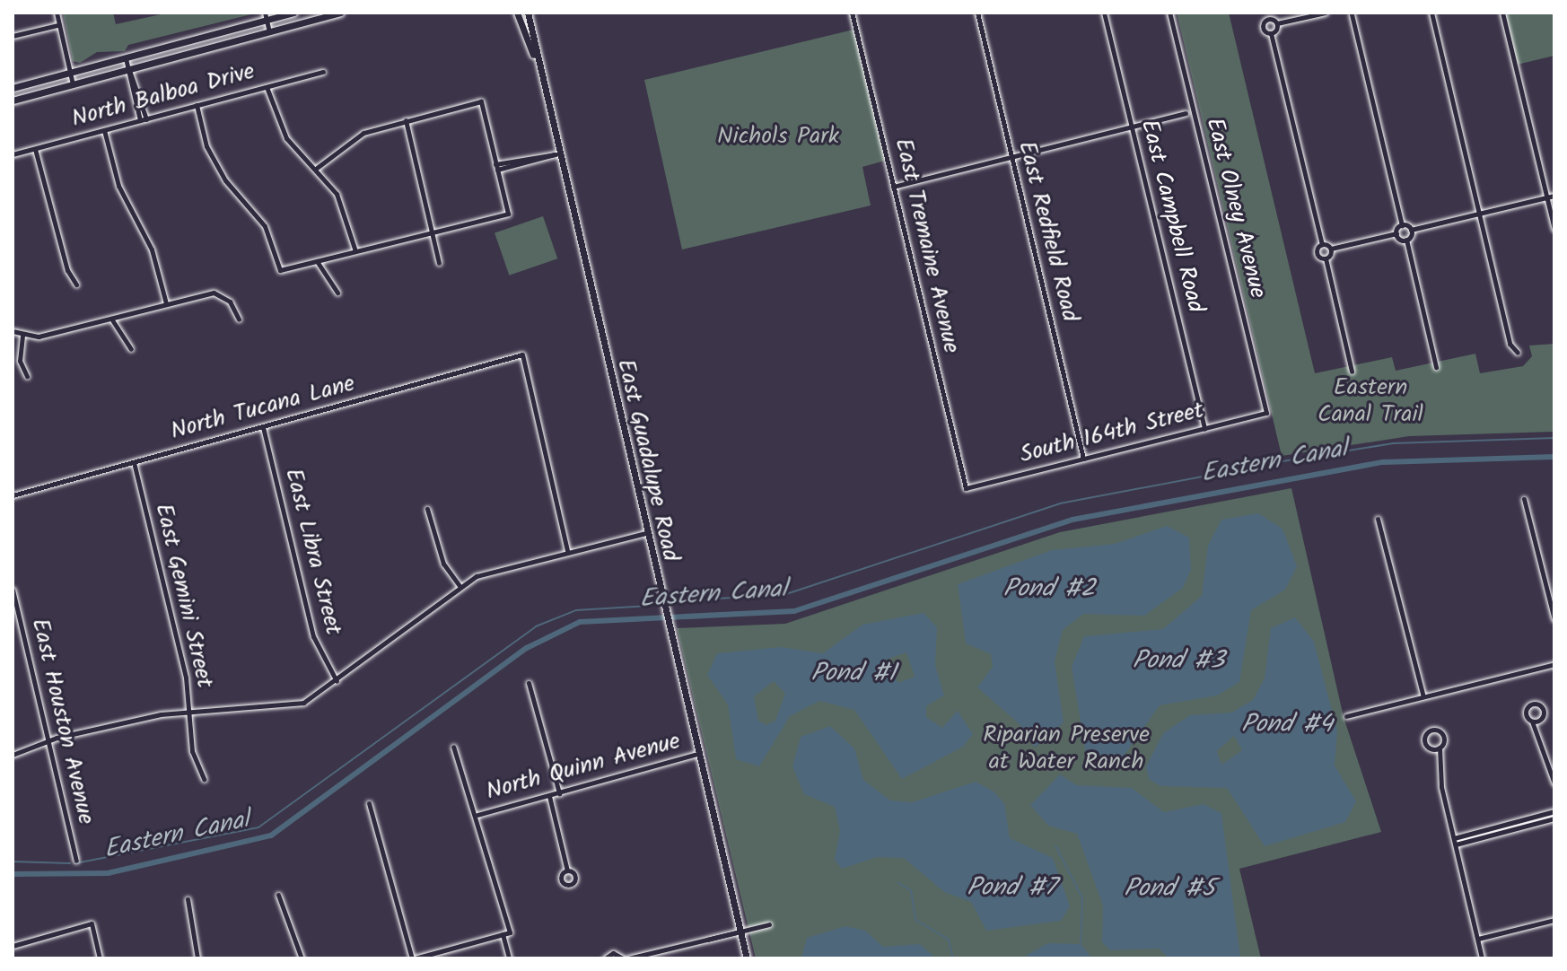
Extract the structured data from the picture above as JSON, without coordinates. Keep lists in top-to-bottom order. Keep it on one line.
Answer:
{"streets":{"main road":["East Guadalupe Road"],"street":["North Balboa Drive","East Olney Avenue","East Campbell Road","East Redfield Road","East Tremaine Avenue","North Tucana Lane","South 164th Street","East Libra Street","East Gemini Street","East Houston Avenue","North Quinn Avenue"]},"crossings":[["East Olney Avenue","South 164th Street"],["East Campbell Road","South 164th Street"],["East Redfield Road","South 164th Street"],["East Tremaine Avenue","South 164th Street"],["North Tucana Lane","East Libra Street"],["North Tucana Lane","East Gemini Street"],["East Guadalupe Road","North Quinn Avenue"]],"water":["Eastern Canal","Pond #2","Pond #3","Pond #1","Pond #4","Pond #7","Pond #5"],"parks":["Nichols Park","Eastern Canal Trail","Riparian Preserve at Water Ranch"]}
